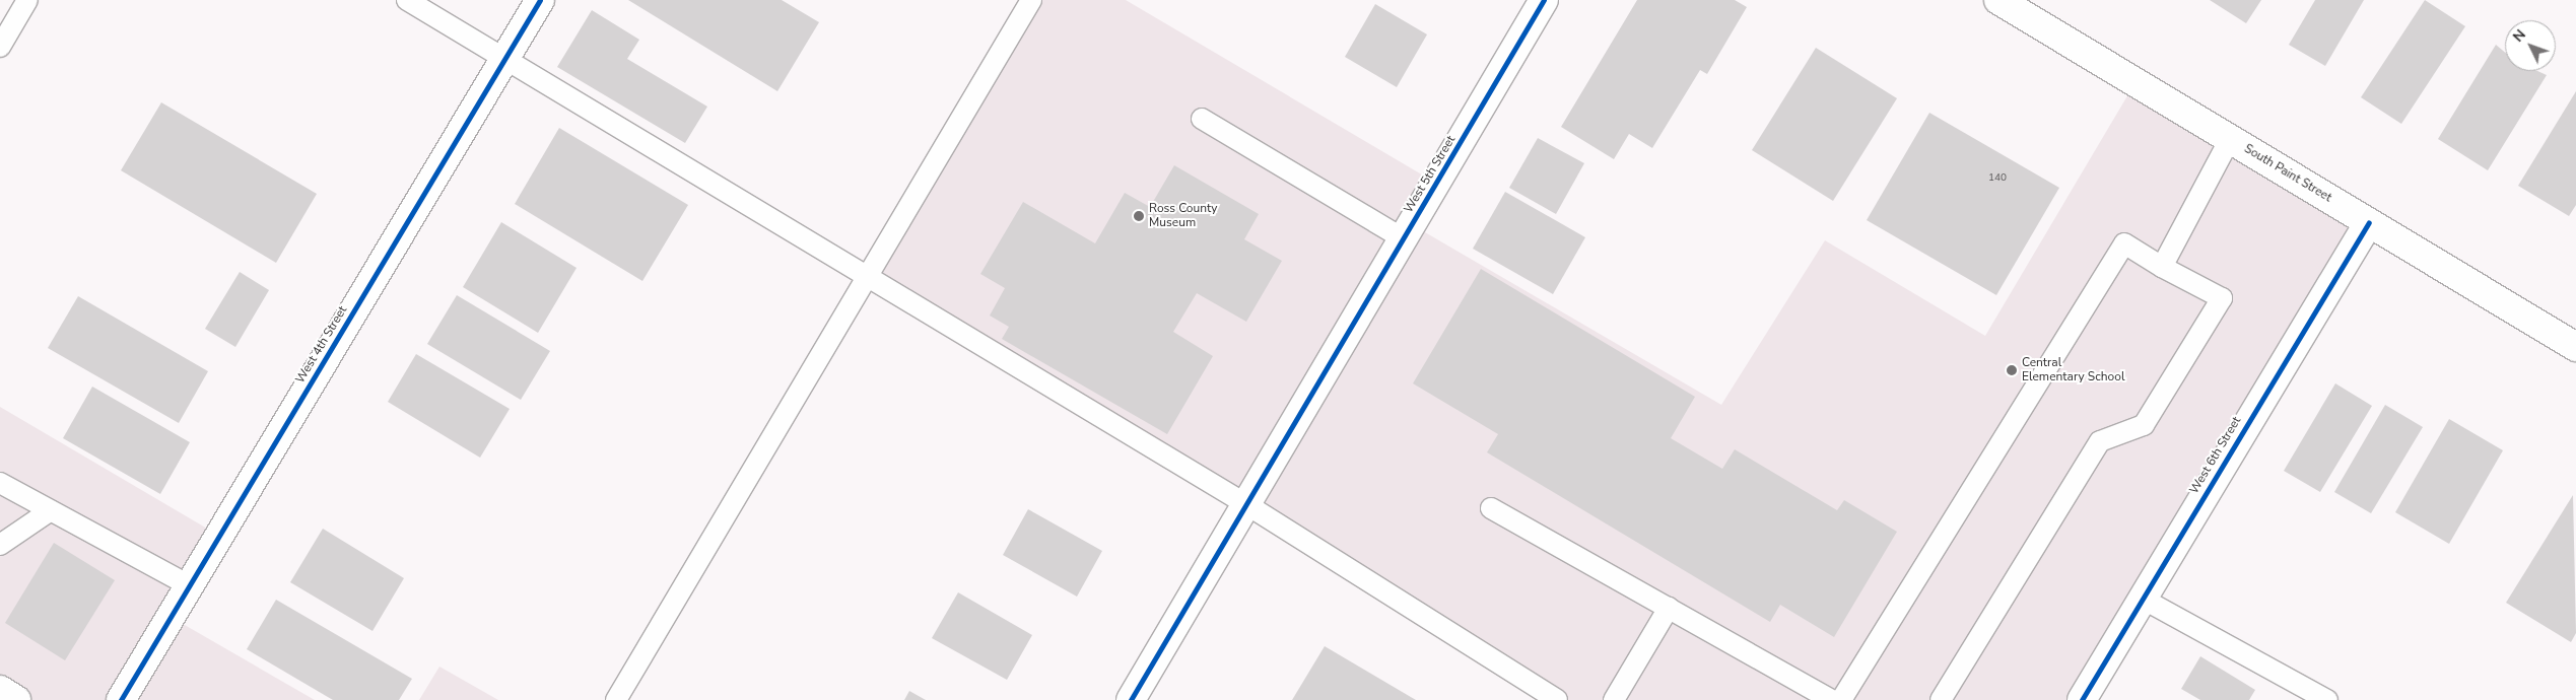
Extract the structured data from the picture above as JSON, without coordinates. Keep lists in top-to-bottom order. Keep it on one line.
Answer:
{"streets":{"street":["South Paint Street","West 5th Street","West 4th Street","West 6th Street"]},"crossings":[["South Paint Street","West 6th Street"]],"places":["Ross County Museum","Central Elementary School"],"house_numbers":["140"],"north":"top left"}
